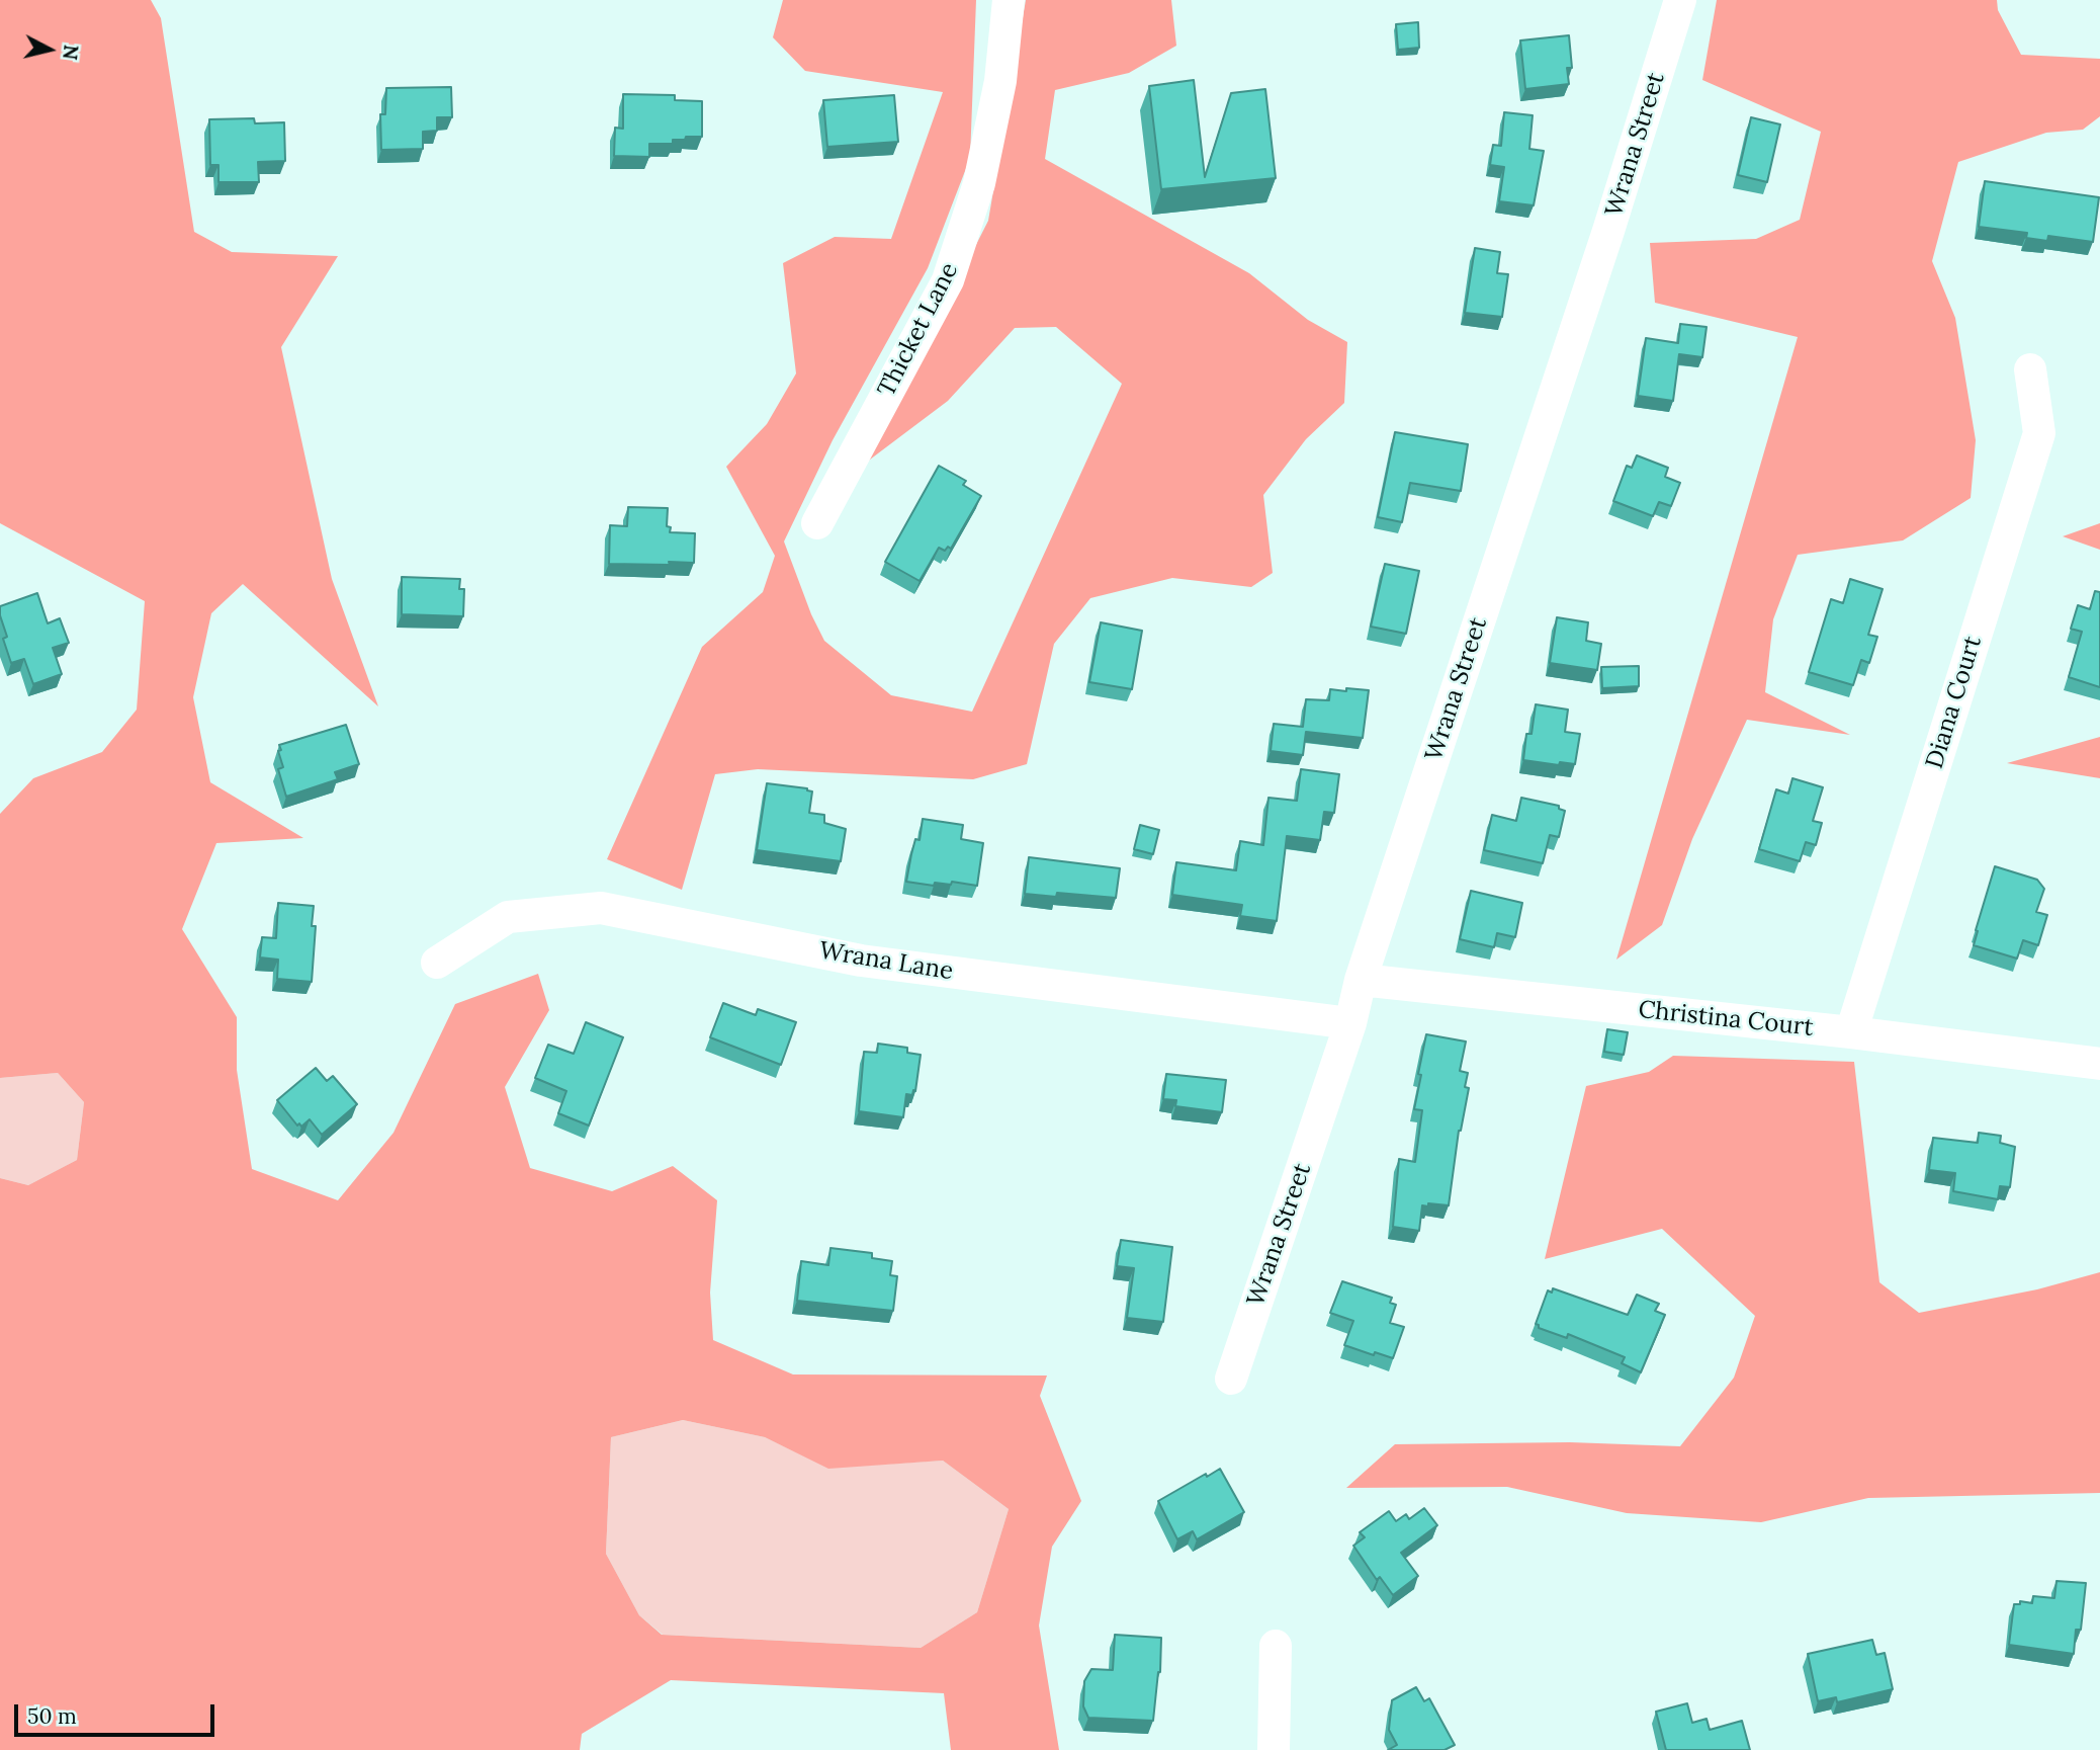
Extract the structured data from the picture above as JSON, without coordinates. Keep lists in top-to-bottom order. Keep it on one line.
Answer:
{"streets":{"street":["Wrana Street","Thicket Lane","Diana Court","Wrana Lane","Christina Court"]},"crossings":[["Wrana Street","Wrana Lane"],["Wrana Street","Christina Court"],["Diana Court","Christina Court"]],"scale_bar":"50 m","north":"right"}
